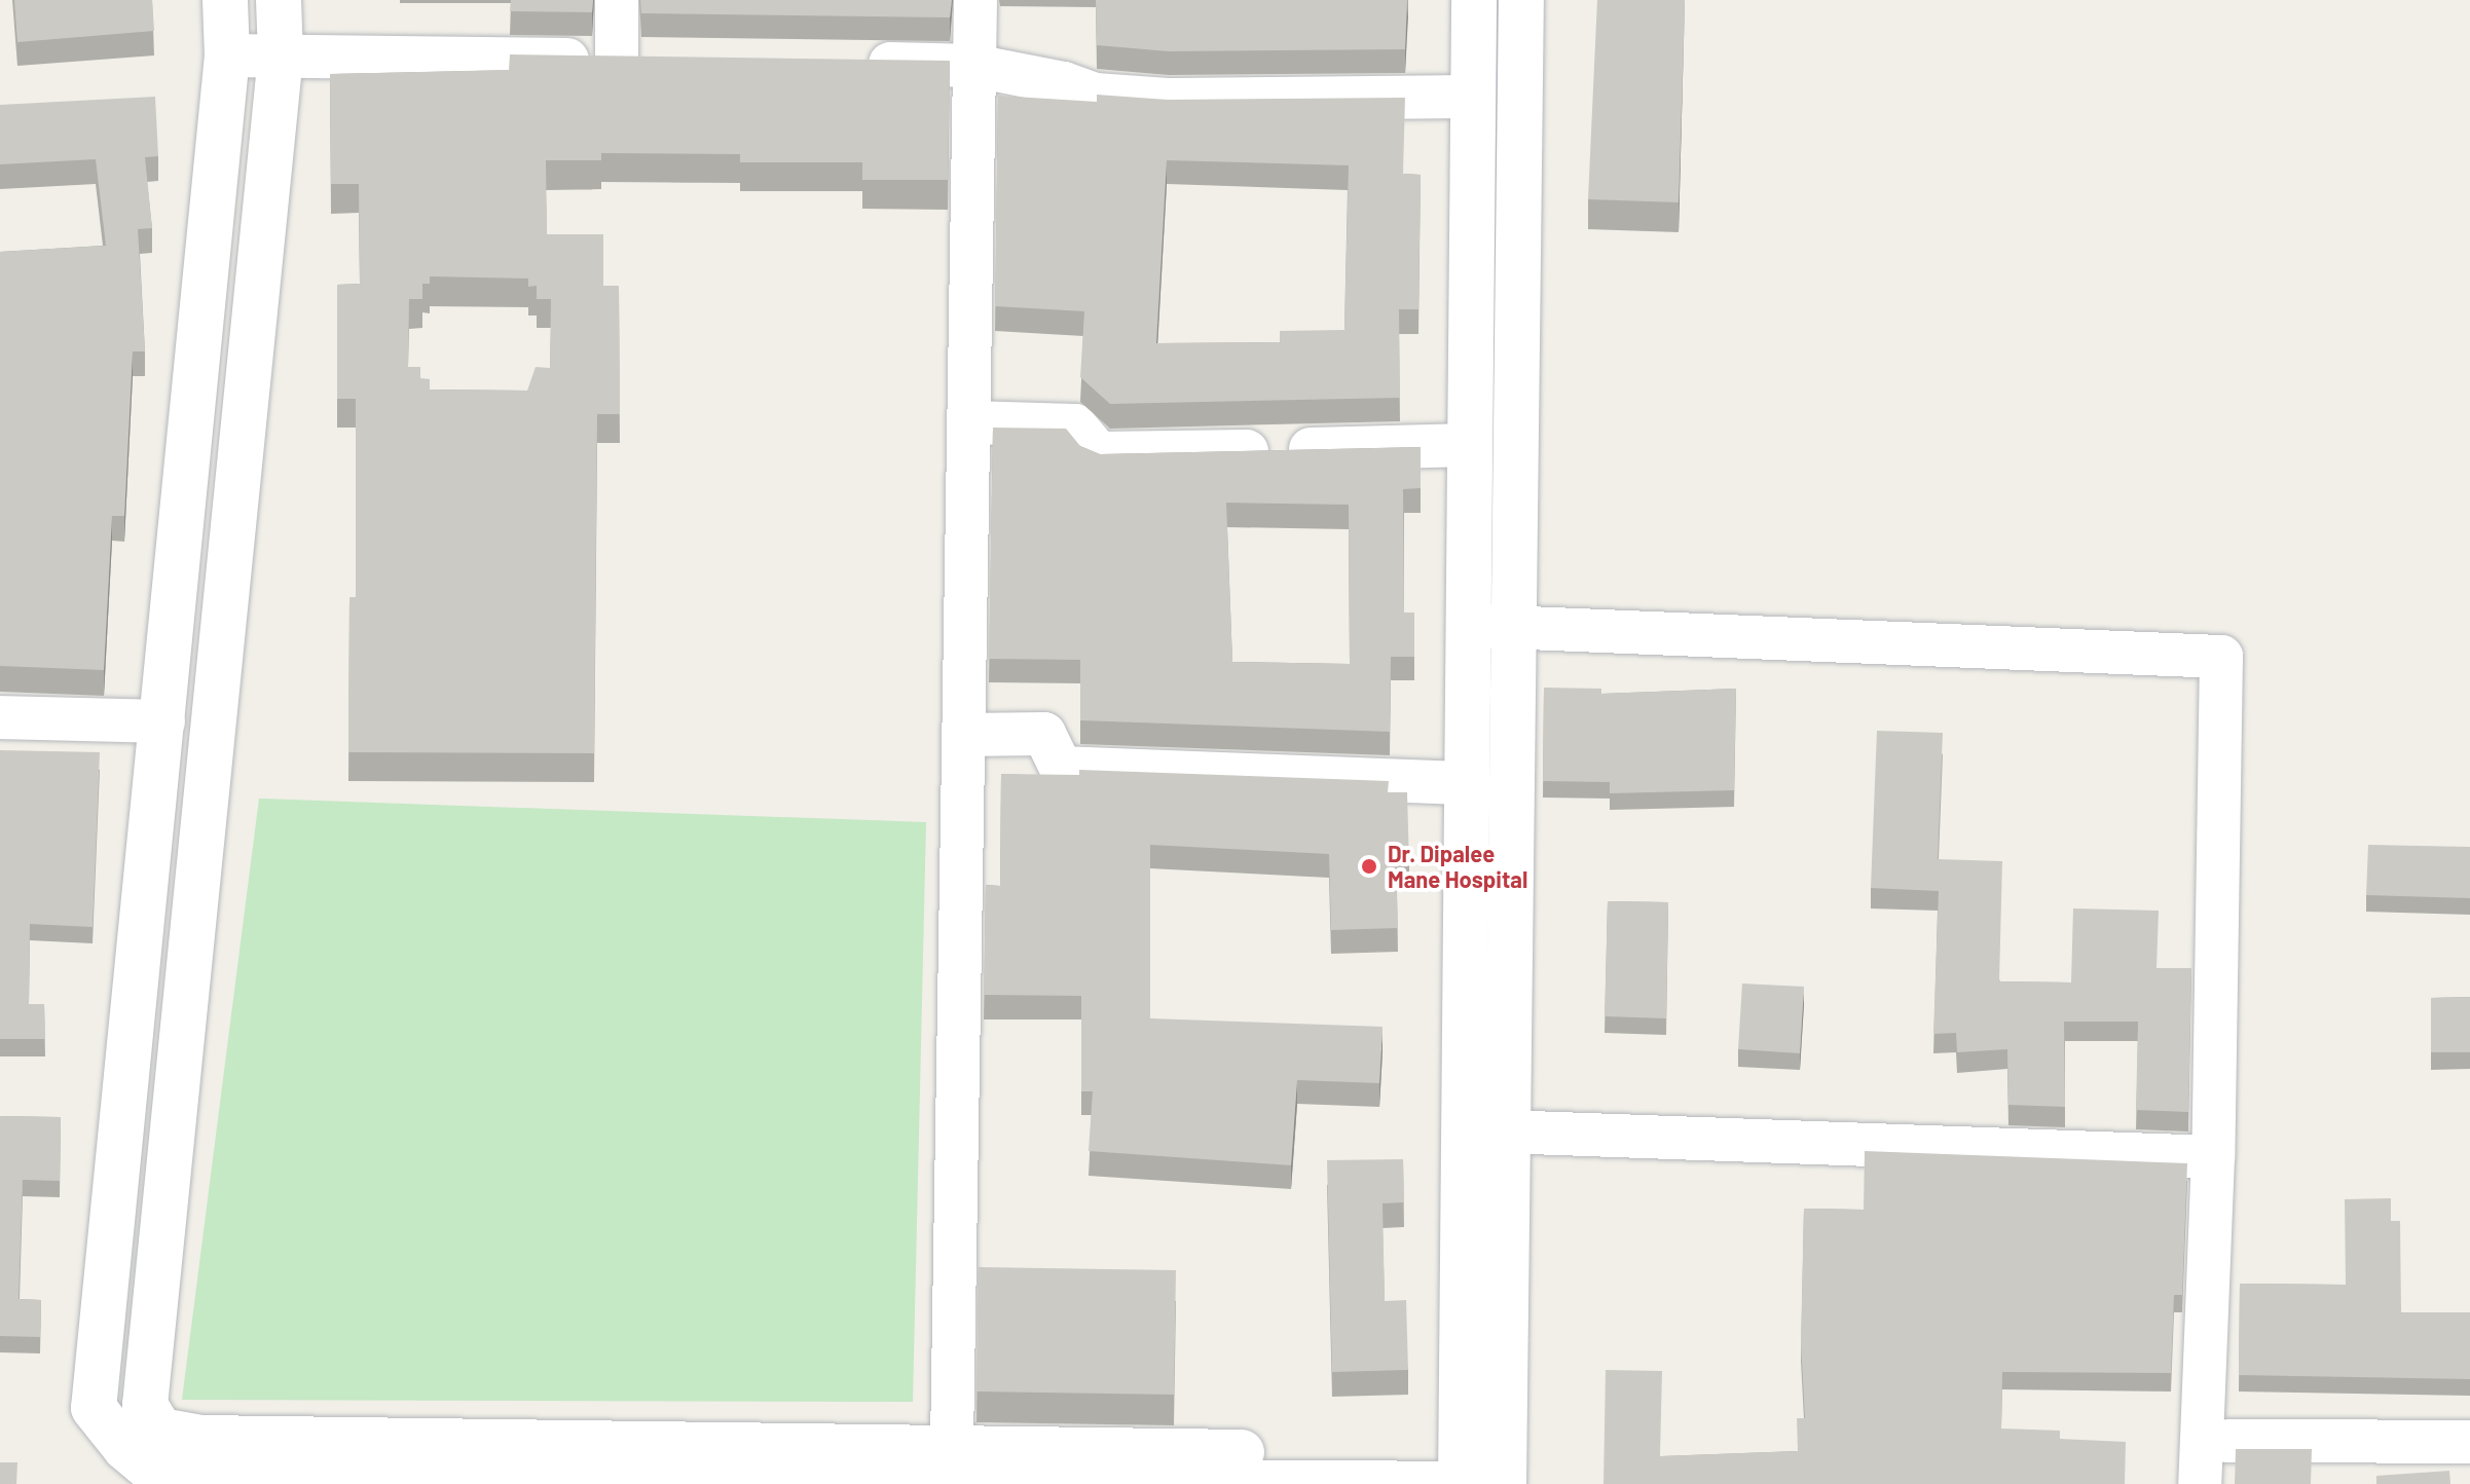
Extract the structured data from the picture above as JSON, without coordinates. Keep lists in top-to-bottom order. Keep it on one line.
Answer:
{"places":["Dr. Dipalee Mane Hospital"]}
